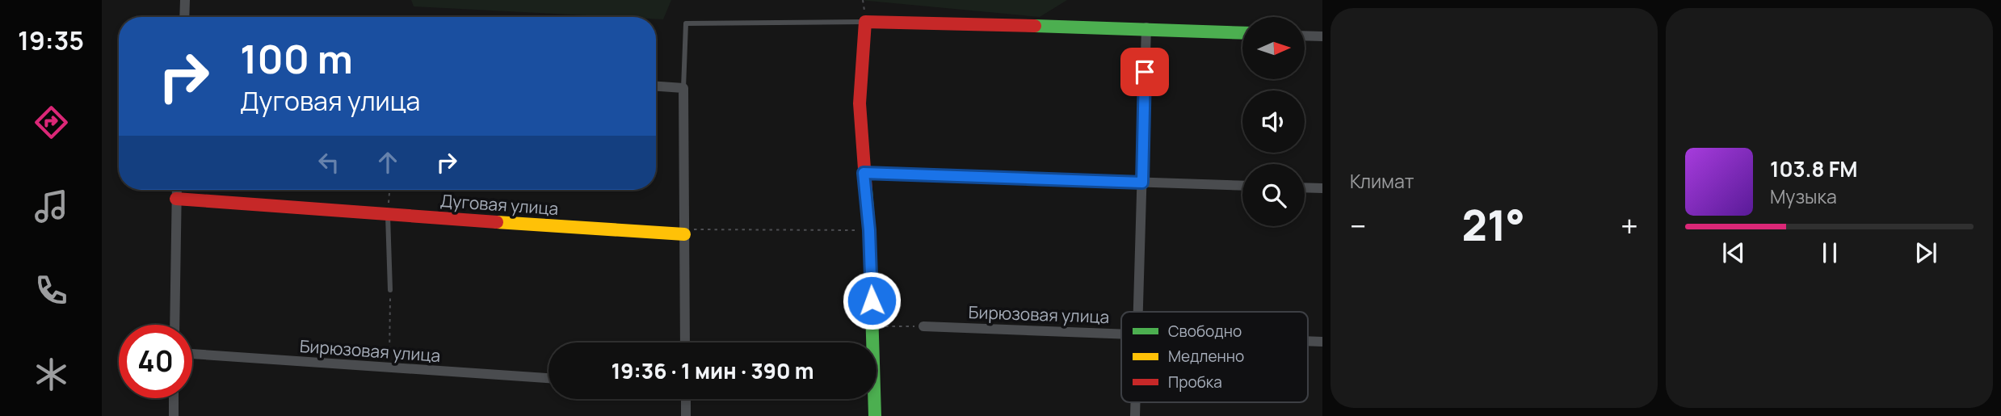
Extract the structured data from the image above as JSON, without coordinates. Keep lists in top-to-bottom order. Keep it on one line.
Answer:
{"streets":{"street":["Дуговая улица","Бирюзовая улица"]},"legend":["Свободно","Медленно","Пробка"],"north":"right","page":{"tabs":"19:35","tile":"Климат","turn":["100 m","Дуговая улица"],"song":["103.8 FM","Музыка"],"heat":["−","21°","+"],"limit":"40","trip":"19:36 · 1 мин · 390 m"}}
